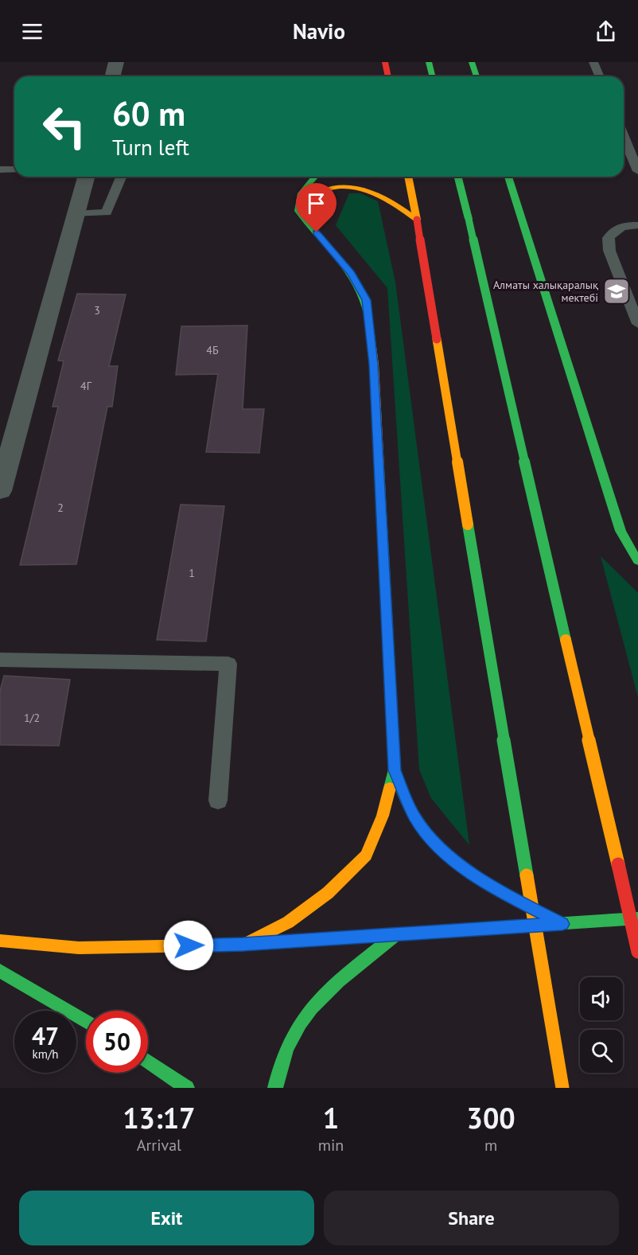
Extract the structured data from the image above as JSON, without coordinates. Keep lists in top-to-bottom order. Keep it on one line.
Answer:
{"places":{"school or university":["Алматы халықаралық мектебі"]},"house_numbers":["3","4Б","4Г","2","1","1/2"],"page":{"header":"Navio","turn":["60 m","Turn left"],"speed":"47 km/h","limit":"50","eta":["13:17","Arrival","1","min","300","m"],"buttons":["Exit","Share"]}}
